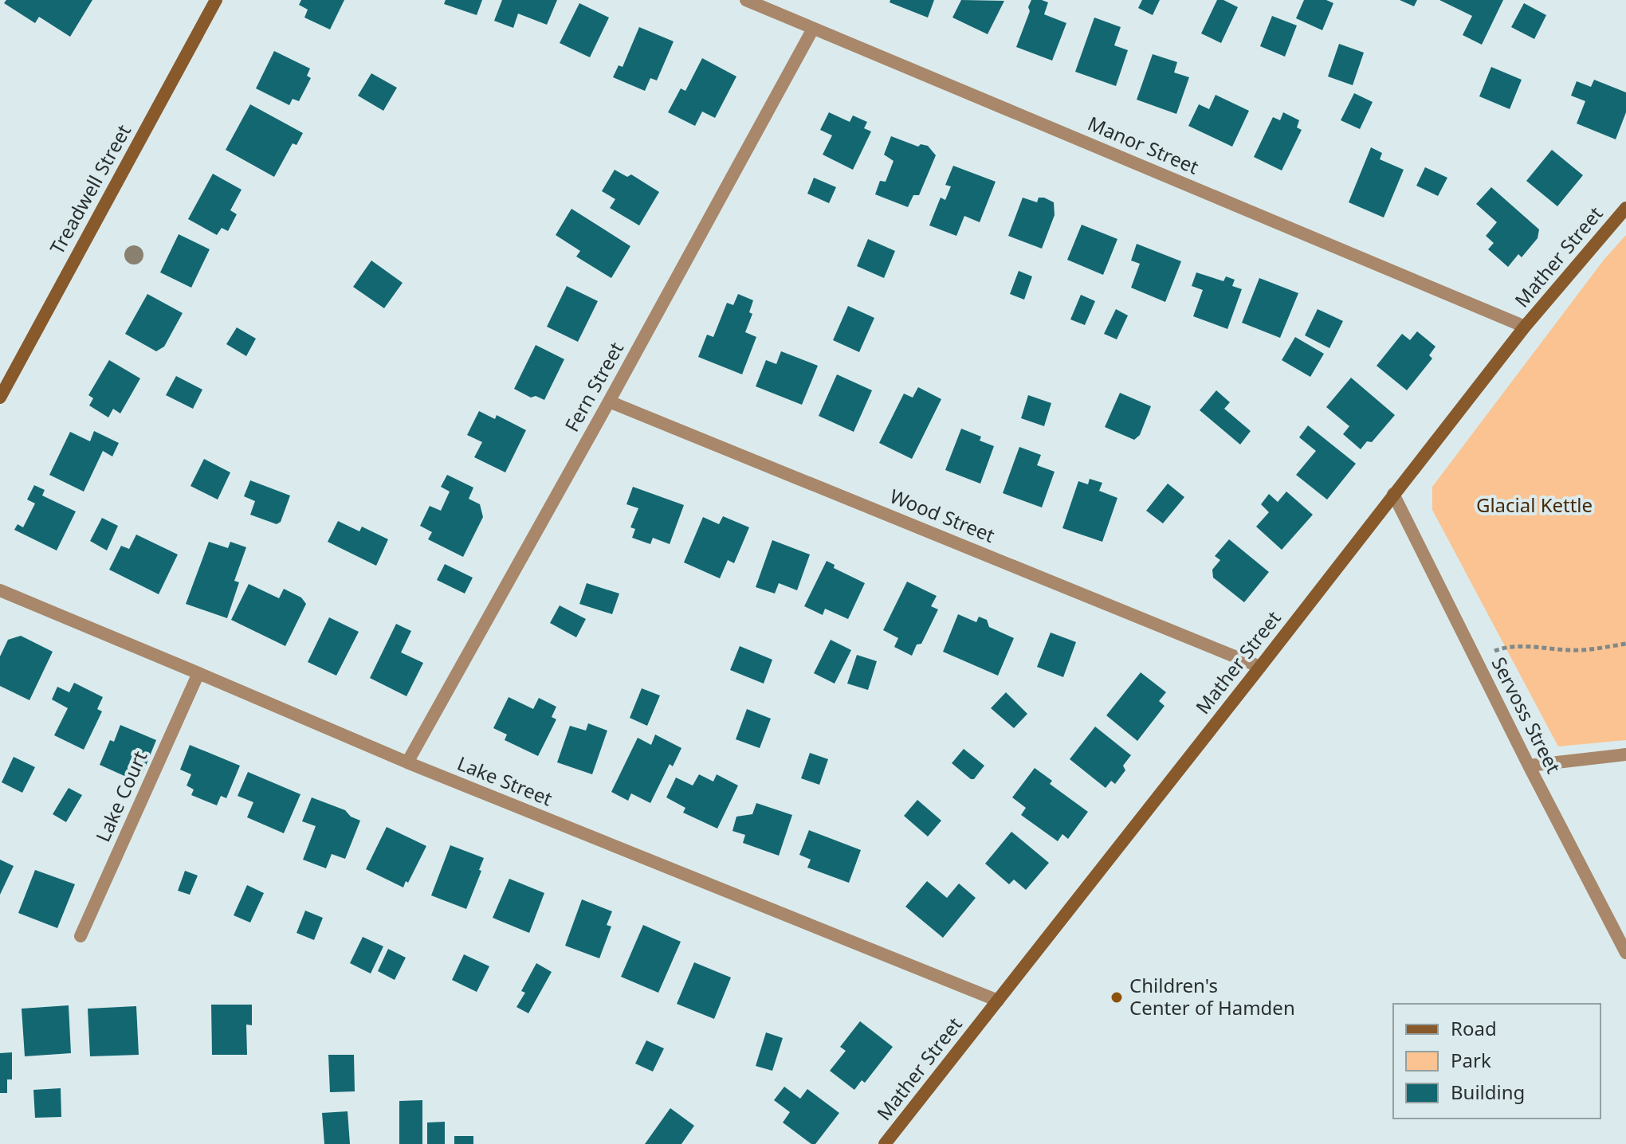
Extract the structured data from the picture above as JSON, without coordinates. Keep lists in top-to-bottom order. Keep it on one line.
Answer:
{"streets":{"street":["Manor Street","Treadwell Street","Mather Street","Fern Street","Wood Street","Servoss Street","Lake Street","Lake Court"]},"crossings":[["Manor Street","Mather Street"],["Manor Street","Fern Street"],["Mather Street","Wood Street"],["Mather Street","Servoss Street"],["Mather Street","Lake Street"],["Fern Street","Wood Street"],["Fern Street","Lake Street"],["Lake Street","Lake Court"]],"parks":["Glacial Kettle"],"places":["Children's Center of Hamden"],"legend":["Road","Park","Building"]}
